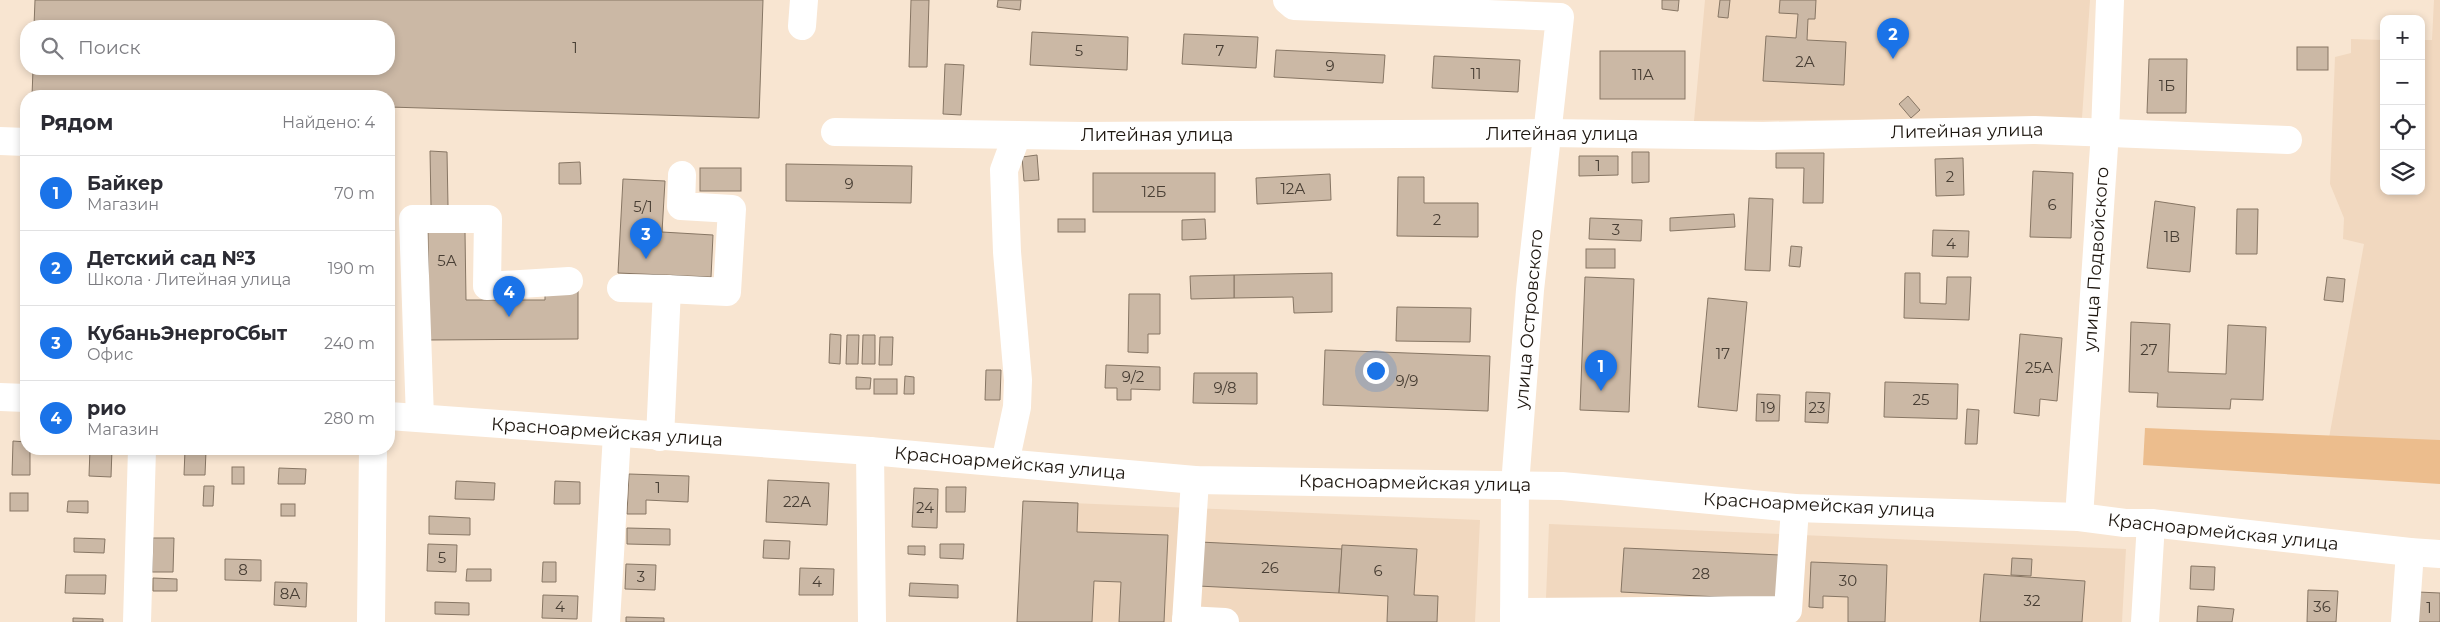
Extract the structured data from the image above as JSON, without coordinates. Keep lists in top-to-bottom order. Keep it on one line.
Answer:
{"streets":{"street":["Литейная улица","улица Подвойского","улица Островского","Красноармейская улица"]},"crossings":[["Литейная улица","улица Подвойского"],["Литейная улица","улица Островского"],["улица Подвойского","Красноармейская улица"],["улица Островского","Красноармейская улица"]],"house_numbers":["1","5","7","2А","9","11","11А","1Б","1","2","9","12А","12Б","6","5/1","2","3","1В","4","5А","27","17","25А","9/2","9/9","9/8","25","19","23","1","22А","24","5","26","8","6","28","3","30","4","8А","32","4","36","1"],"page":{"map_buttons":["+","−"],"pins":["2","3","4","1"],"search":"Поиск","heading":["Рядом","Найдено: 4"],"list":[{"mark":"1","name":"Байкер","note":"Магазин","value":"70 m"},{"mark":"2","name":"Детский сад №3","note":"Школа · Литейная улица","value":"190 m"},{"mark":"3","name":"КубаньЭнергоСбыт","note":"Офис","value":"240 m"},{"mark":"4","name":"рио","note":"Магазин","value":"280 m"}]}}
